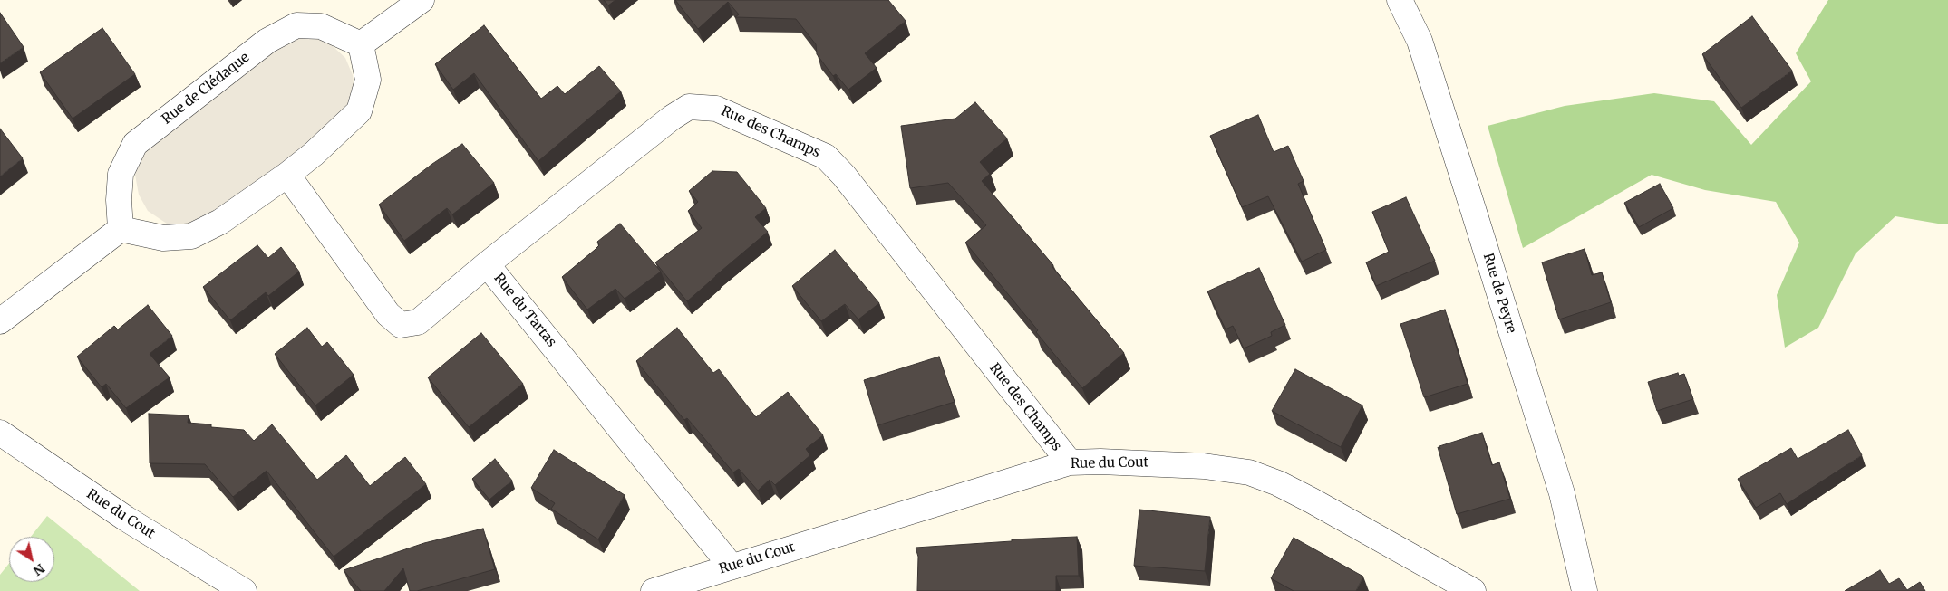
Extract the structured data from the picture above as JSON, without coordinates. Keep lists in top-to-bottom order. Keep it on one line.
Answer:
{"streets":{"street":["Rue de Clédaque","Rue des Champs","Rue de Peyre","Rue du Tartas","Rue du Cout"]},"crossings":[["Rue des Champs","Rue du Tartas"],["Rue des Champs","Rue du Cout"],["Rue du Tartas","Rue du Cout"]],"north":"bottom right"}
